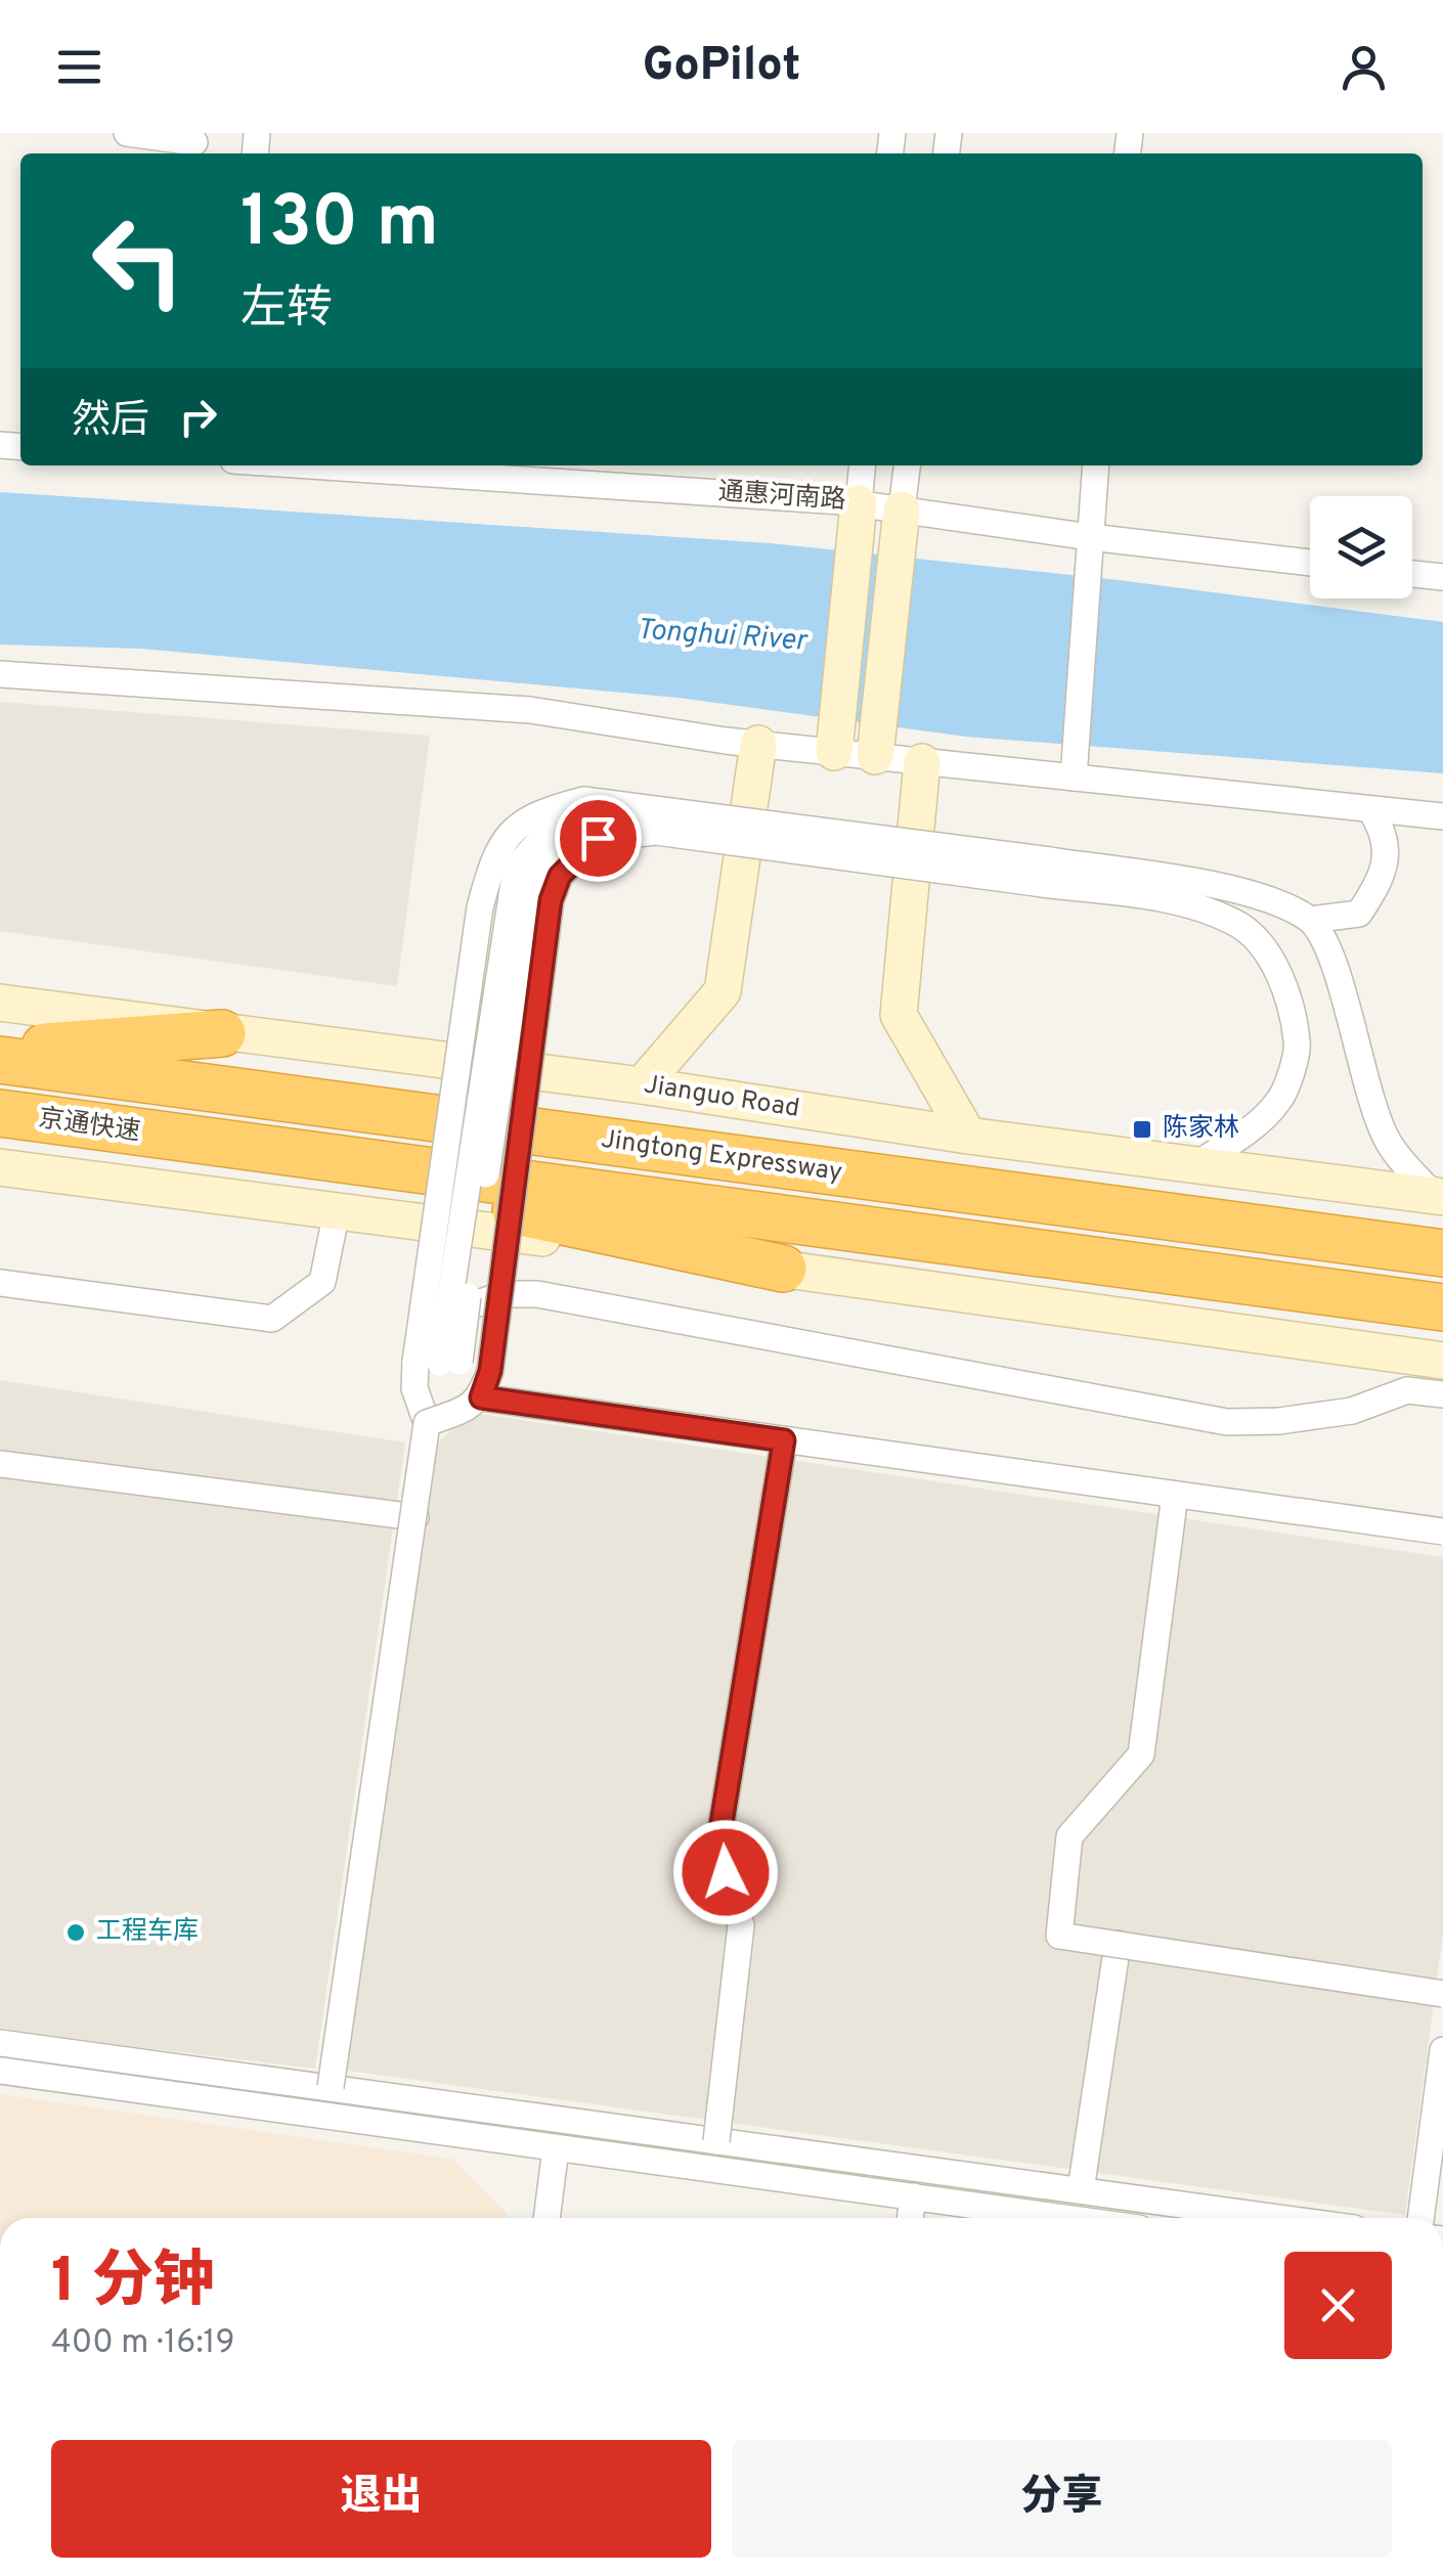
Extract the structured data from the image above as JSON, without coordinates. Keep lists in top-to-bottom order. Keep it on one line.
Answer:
{"streets":{"highway":["京通快速","Jingtong Expressway"],"main road":["Jianguo Road"],"street":["通惠河南路"]},"crossings":[["京通快速","Jingtong Expressway"]],"water":["Tonghui River"],"places":{"transit":["陈家林"],"other":["工程车库"]},"page":{"header":"GoPilot","turn":["130 m","左转"],"then":"然后","heading":["1 分钟","400 m · 16:19"],"buttons":["退出","分享"]}}
